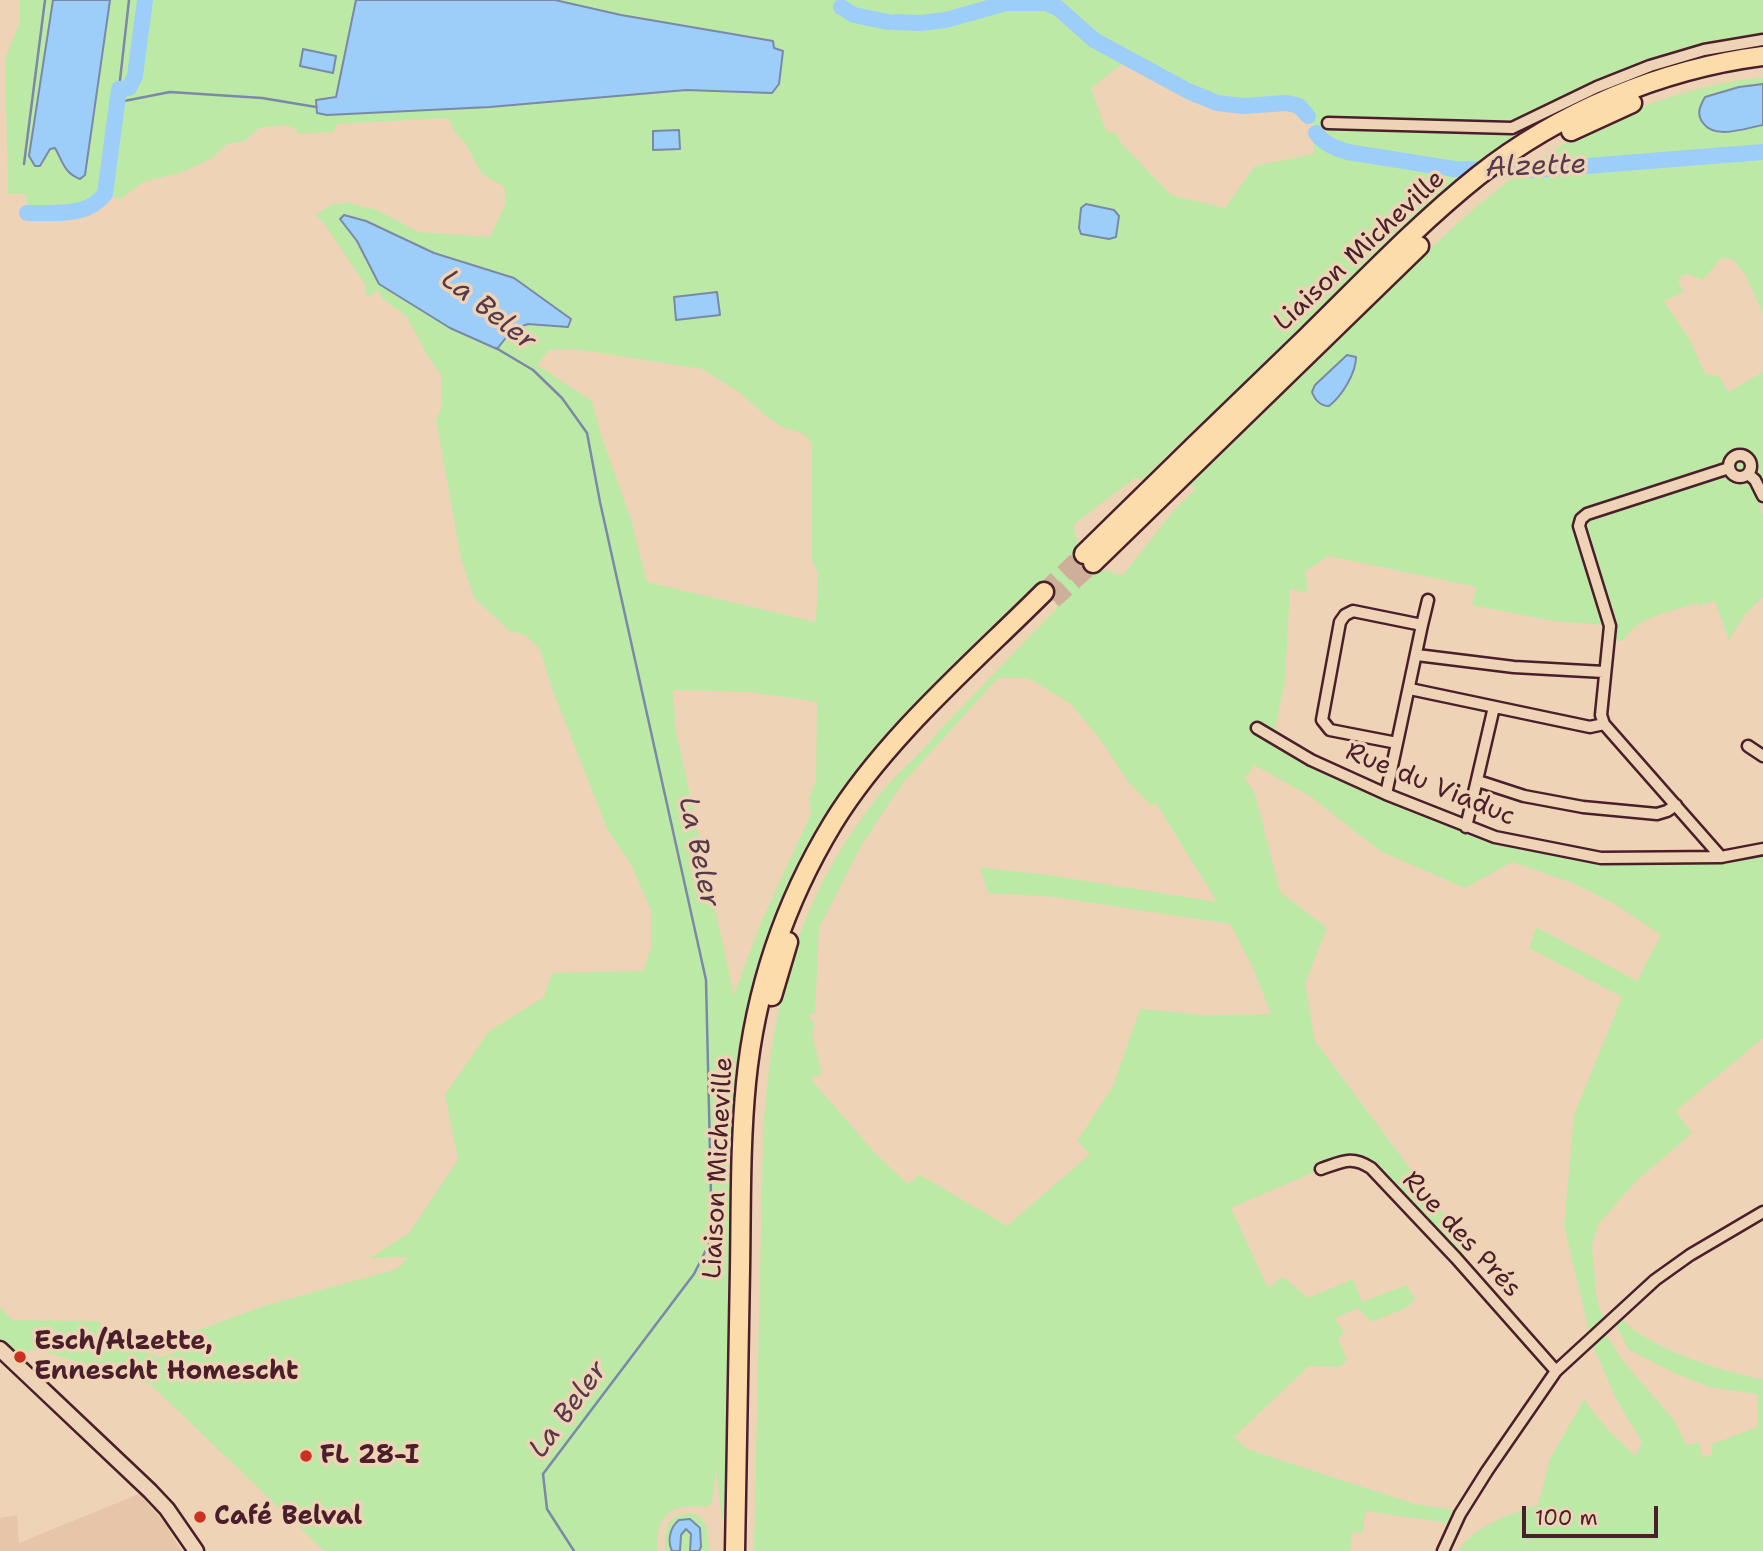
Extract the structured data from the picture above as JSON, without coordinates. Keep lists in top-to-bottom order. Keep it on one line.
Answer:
{"streets":{"highway":["Liaison Micheville"],"street":["Rue du Viaduc","Rue des Prés"]},"water":["Alzette","La Beler"],"places":["Esch/Alzette, Ennescht Homescht","FL 28-I","Café Belval"],"scale_bar":"100 m"}
